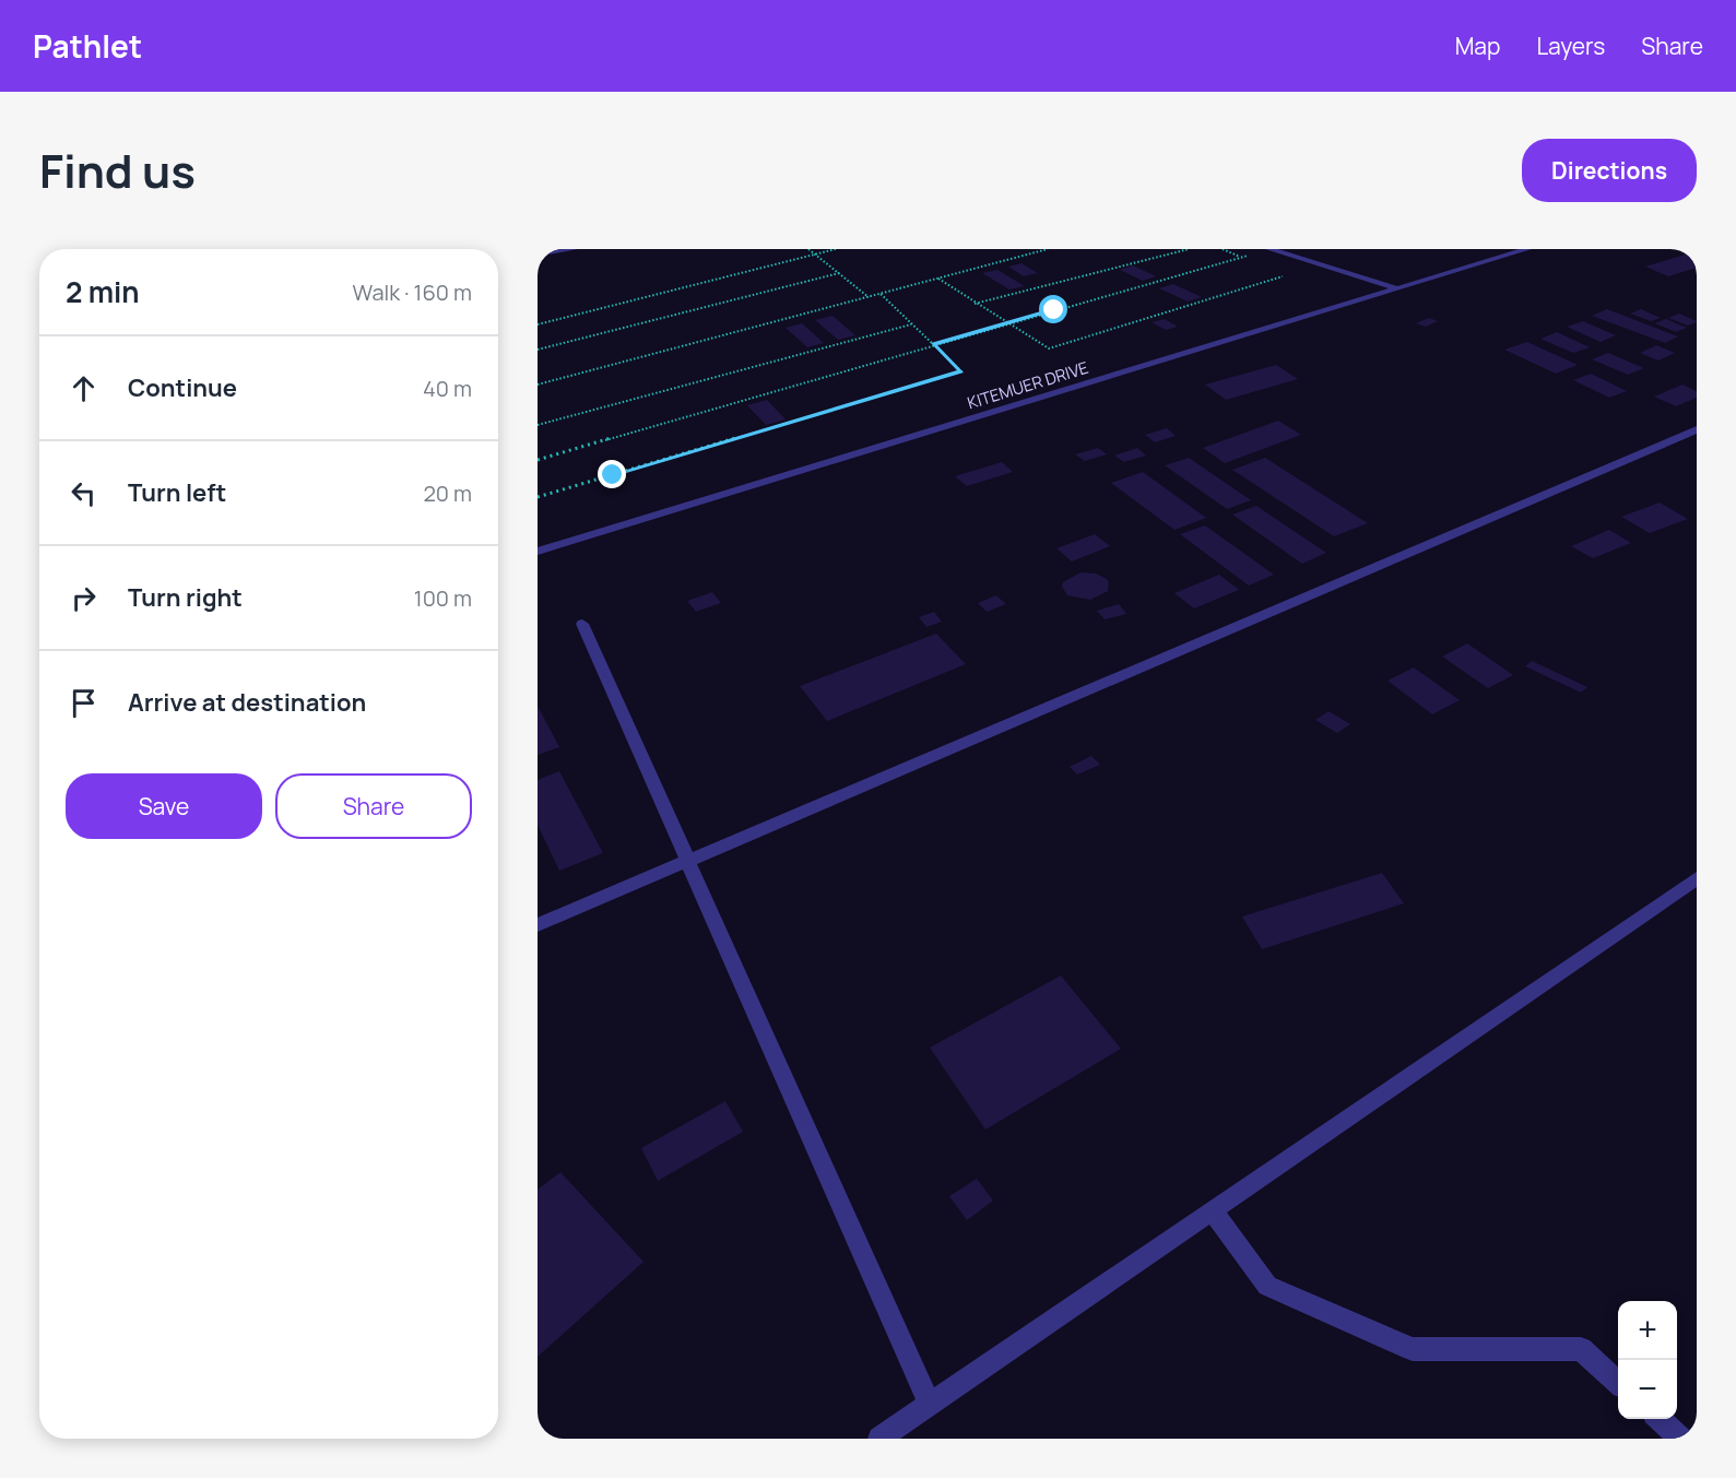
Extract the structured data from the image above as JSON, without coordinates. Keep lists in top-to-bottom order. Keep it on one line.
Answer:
{"streets":{"street":["KITEMUER DRIVE"]},"page":{"header":"Pathlet","nav":["Map","Layers","Share"],"title":"Find us","buttons":["Directions",["Save","Share"]],"heading":["2 min","Walk · 160 m"],"list":[["Continue","40 m"],["Turn left","20 m"],["Turn right","100 m"],"Arrive at destination"],"map_buttons":["+","−"]}}
